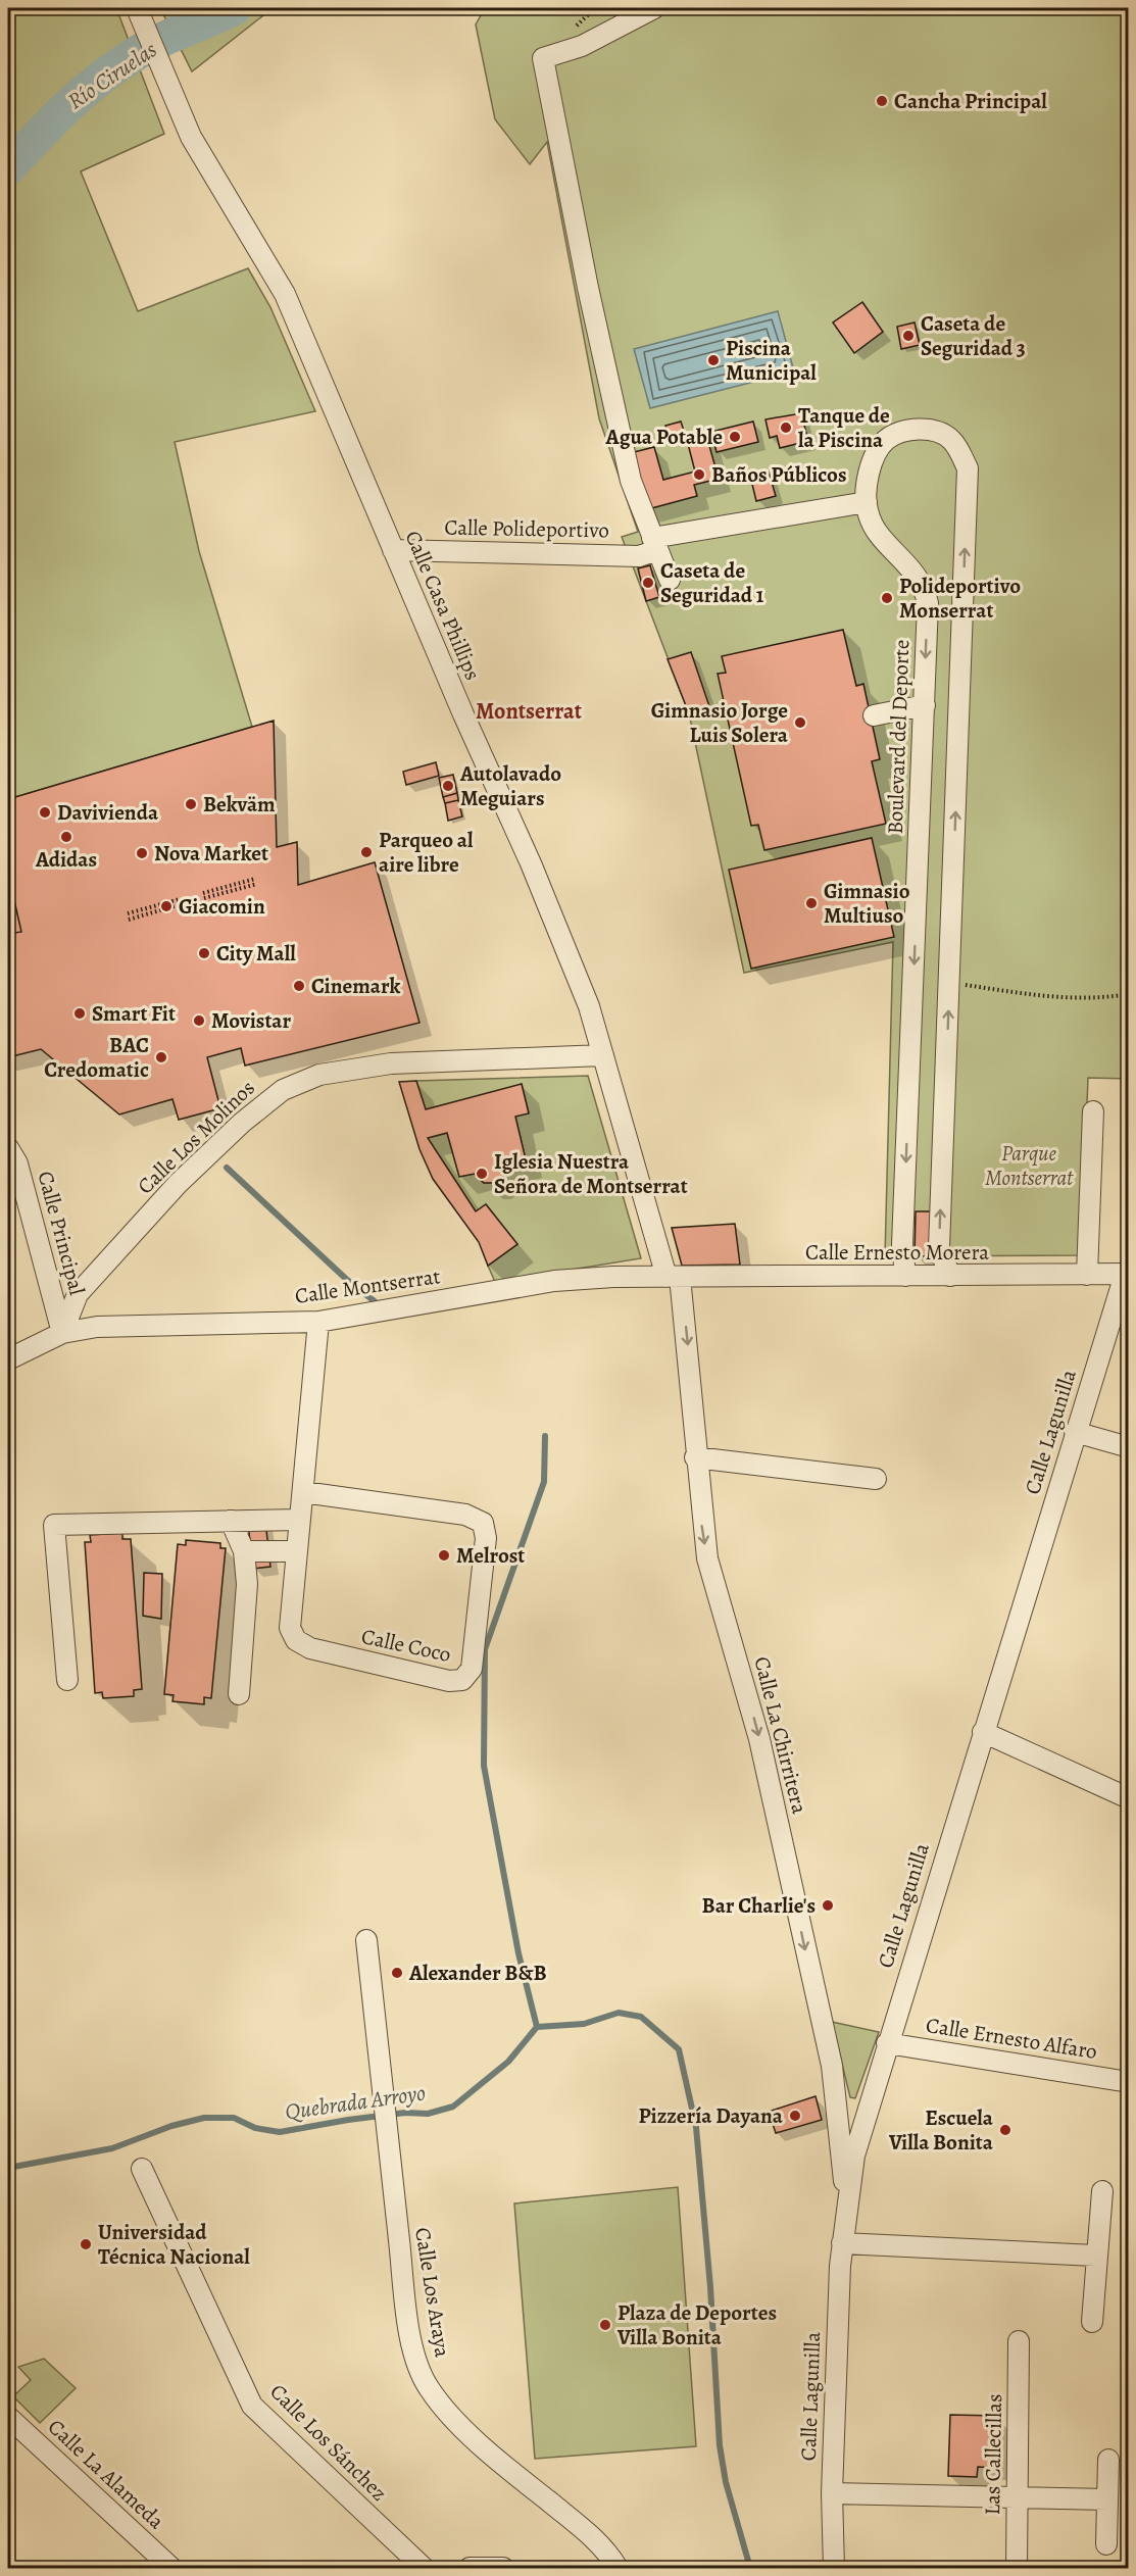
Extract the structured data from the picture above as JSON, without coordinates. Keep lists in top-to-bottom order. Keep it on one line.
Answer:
{"streets":{"street":["Calle Polideportivo","Calle Casa Phillips","Boulevard del Deporte","Calle Los Molinos","Calle Principal","Calle Ernesto Morera","Calle Montserrat","Calle Lagunilla","Calle Coco","Calle La Chirritera","Calle Ernesto Alfaro","Calle Los Araya","Calle Los Sánchez","Las Callecillas","Calle La Alameda"]},"crossings":[["Calle Polideportivo","Calle Casa Phillips"],["Calle Polideportivo","Boulevard del Deporte"],["Calle Casa Phillips","Calle Los Molinos"],["Calle Casa Phillips","Calle Ernesto Morera"],["Calle Casa Phillips","Calle Montserrat"],["Calle Casa Phillips","Calle La Chirritera"],["Boulevard del Deporte","Calle Ernesto Morera"],["Calle Los Molinos","Calle Principal"],["Calle Los Molinos","Calle Montserrat"],["Calle Principal","Calle Montserrat"],["Calle Ernesto Morera","Calle Montserrat"],["Calle Ernesto Morera","Calle Lagunilla"],["Calle Ernesto Morera","Calle La Chirritera"],["Calle Montserrat","Calle Coco"],["Calle Montserrat","Calle La Chirritera"],["Calle Lagunilla","Calle La Chirritera"],["Calle Lagunilla","Calle Ernesto Alfaro"]],"one_way":["Calle La Chirritera"],"districts":["Montserrat"],"water":["Río Ciruelas","Quebrada Arroyo"],"parks":["Parque Montserrat"],"places":["Cancha Principal","Caseta de Seguridad 3","Piscina Municipal","Tanque de la Piscina","Agua Potable","Baños Públicos","Caseta de Seguridad 1","Polideportivo Monserrat","Gimnasio Jorge Luis Solera","Autolavado Meguiars","Bekväm","Davivienda","Adidas","Parqueo al aire libre","Nova Market","Gimnasio Multiuso","Giacomin","City Mall","Cinemark","Smart Fit","Movistar","BAC Credomatic","Iglesia Nuestra Señora de Montserrat","Melrost","Bar Charlie's","Alexander B&B","Pizzería Dayana","Escuela Villa Bonita","Universidad Técnica Nacional","Plaza de Deportes Villa Bonita"]}
